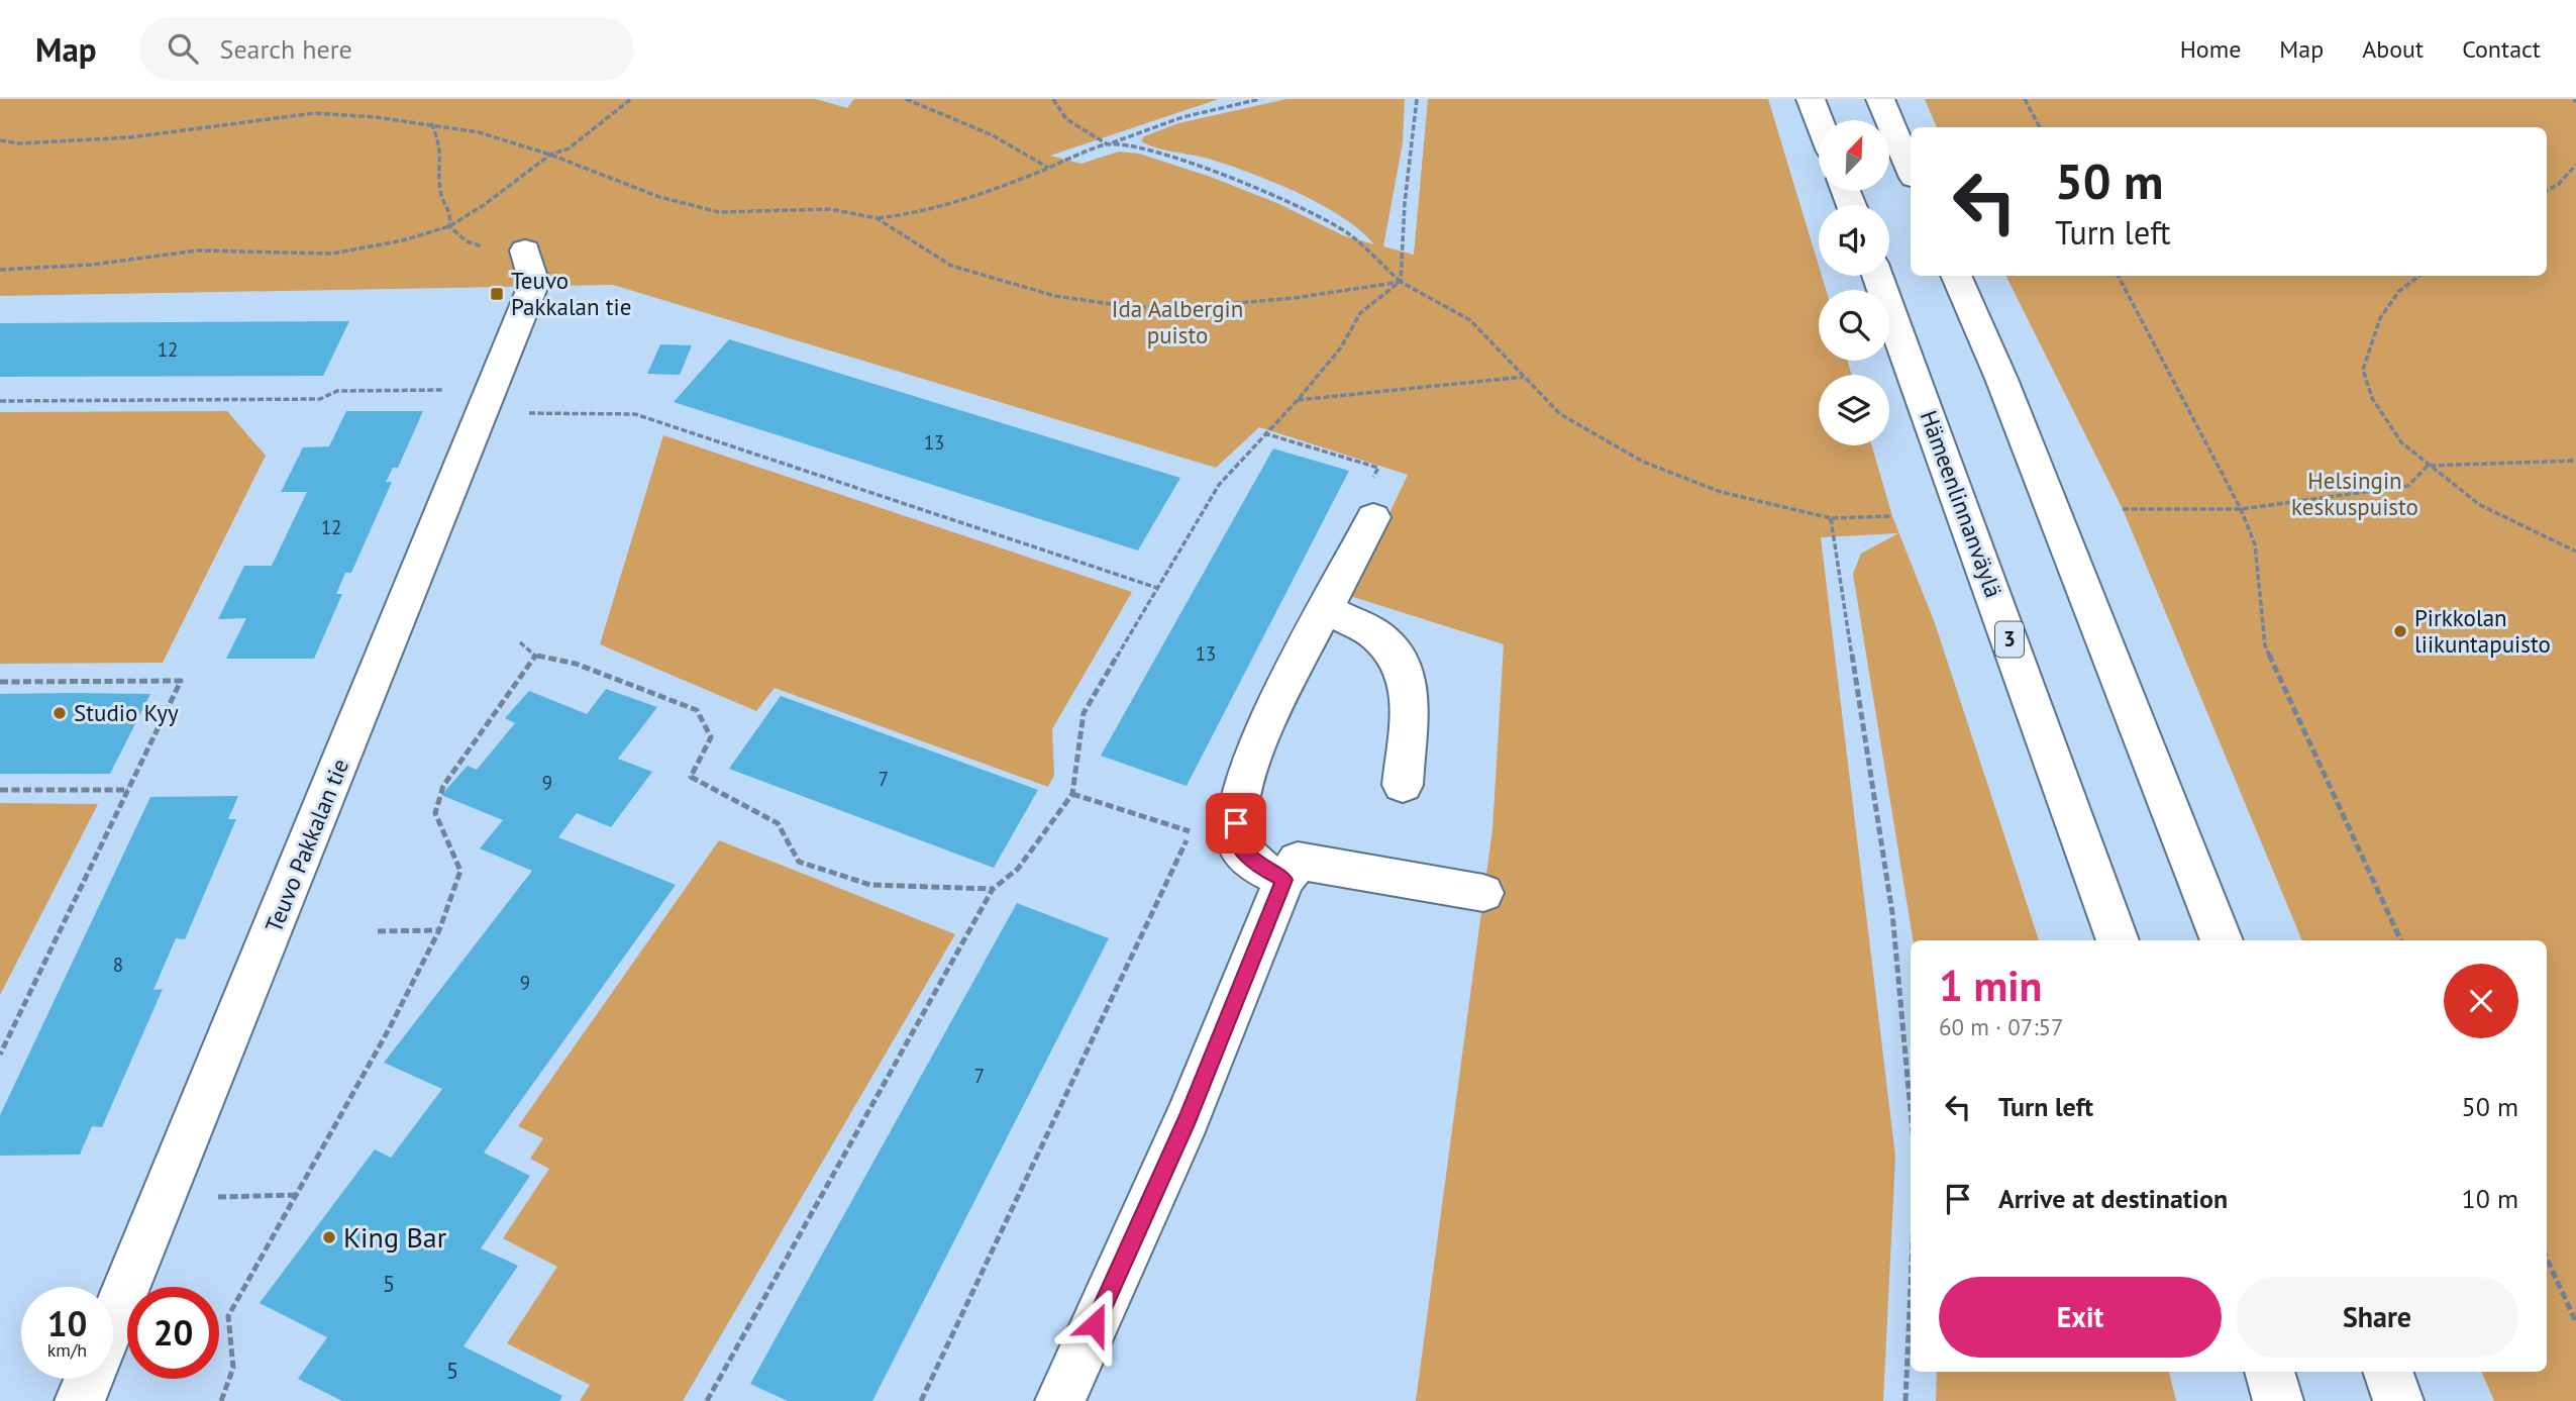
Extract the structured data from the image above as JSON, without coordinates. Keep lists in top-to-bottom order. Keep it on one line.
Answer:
{"streets":{"main road":["Hämeenlinnanväylä","3","Teuvo Pakkalan tie"]},"parks":["Ida Aalbergin puisto","Helsingin keskuspuisto"],"places":{"transit":["Teuvo Pakkalan tie"],"other":["Pirkkolan liikuntapuisto","Studio Kyy","King Bar"]},"house_numbers":["12","13","12","13","7","9","8","9","7","5","5"],"north":"top right","page":{"header":"Map","search":"Search here","nav":["Home","Map","About","Contact"],"turn":["50 m","Turn left"],"heading":["1 min","60 m · 07:57"],"list":[{"name":"Turn left","value":"50 m"},{"name":"Arrive at destination","value":"10 m"}],"buttons":["Exit","Share"],"speed":"10 km/h","limit":"20"}}
